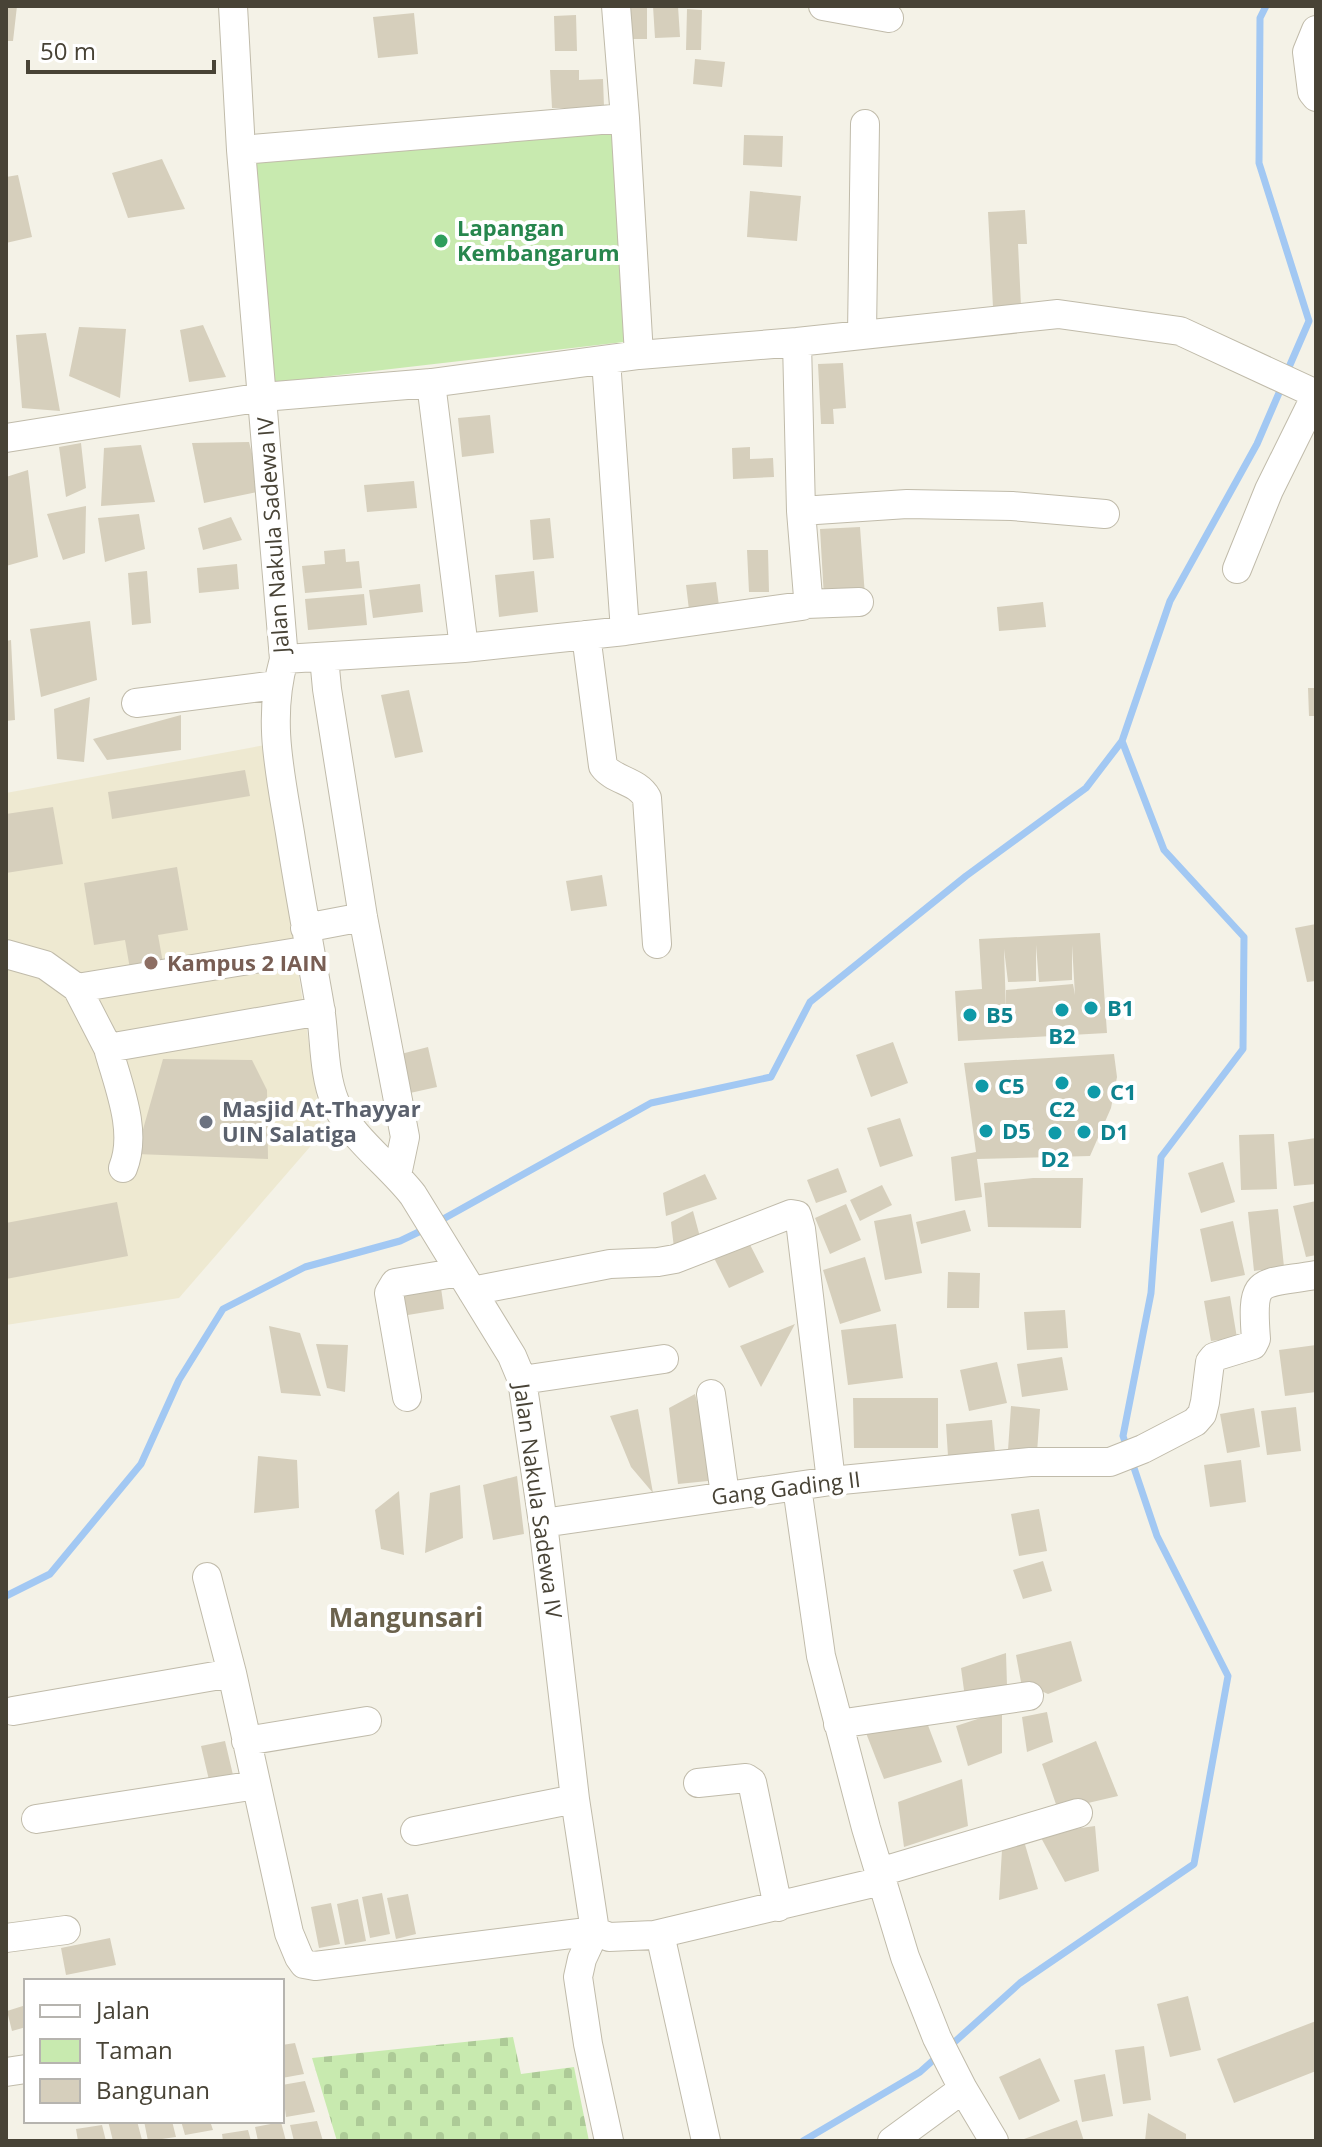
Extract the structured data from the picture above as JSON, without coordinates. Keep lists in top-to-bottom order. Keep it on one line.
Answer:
{"streets":{"street":["Jalan Nakula Sadewa IV","Gang Gading II"]},"crossings":[["Jalan Nakula Sadewa IV","Gang Gading II"]],"districts":["Mangunsari"],"places":["Lapangan Kembangarum","Kampus 2 IAIN","B1","B2","B5","C2","C5","C1","Masjid At-Thayyar UIN Salatiga","D5","D1","D2"],"legend":["Jalan","Taman","Bangunan"],"scale_bar":"50 m"}
